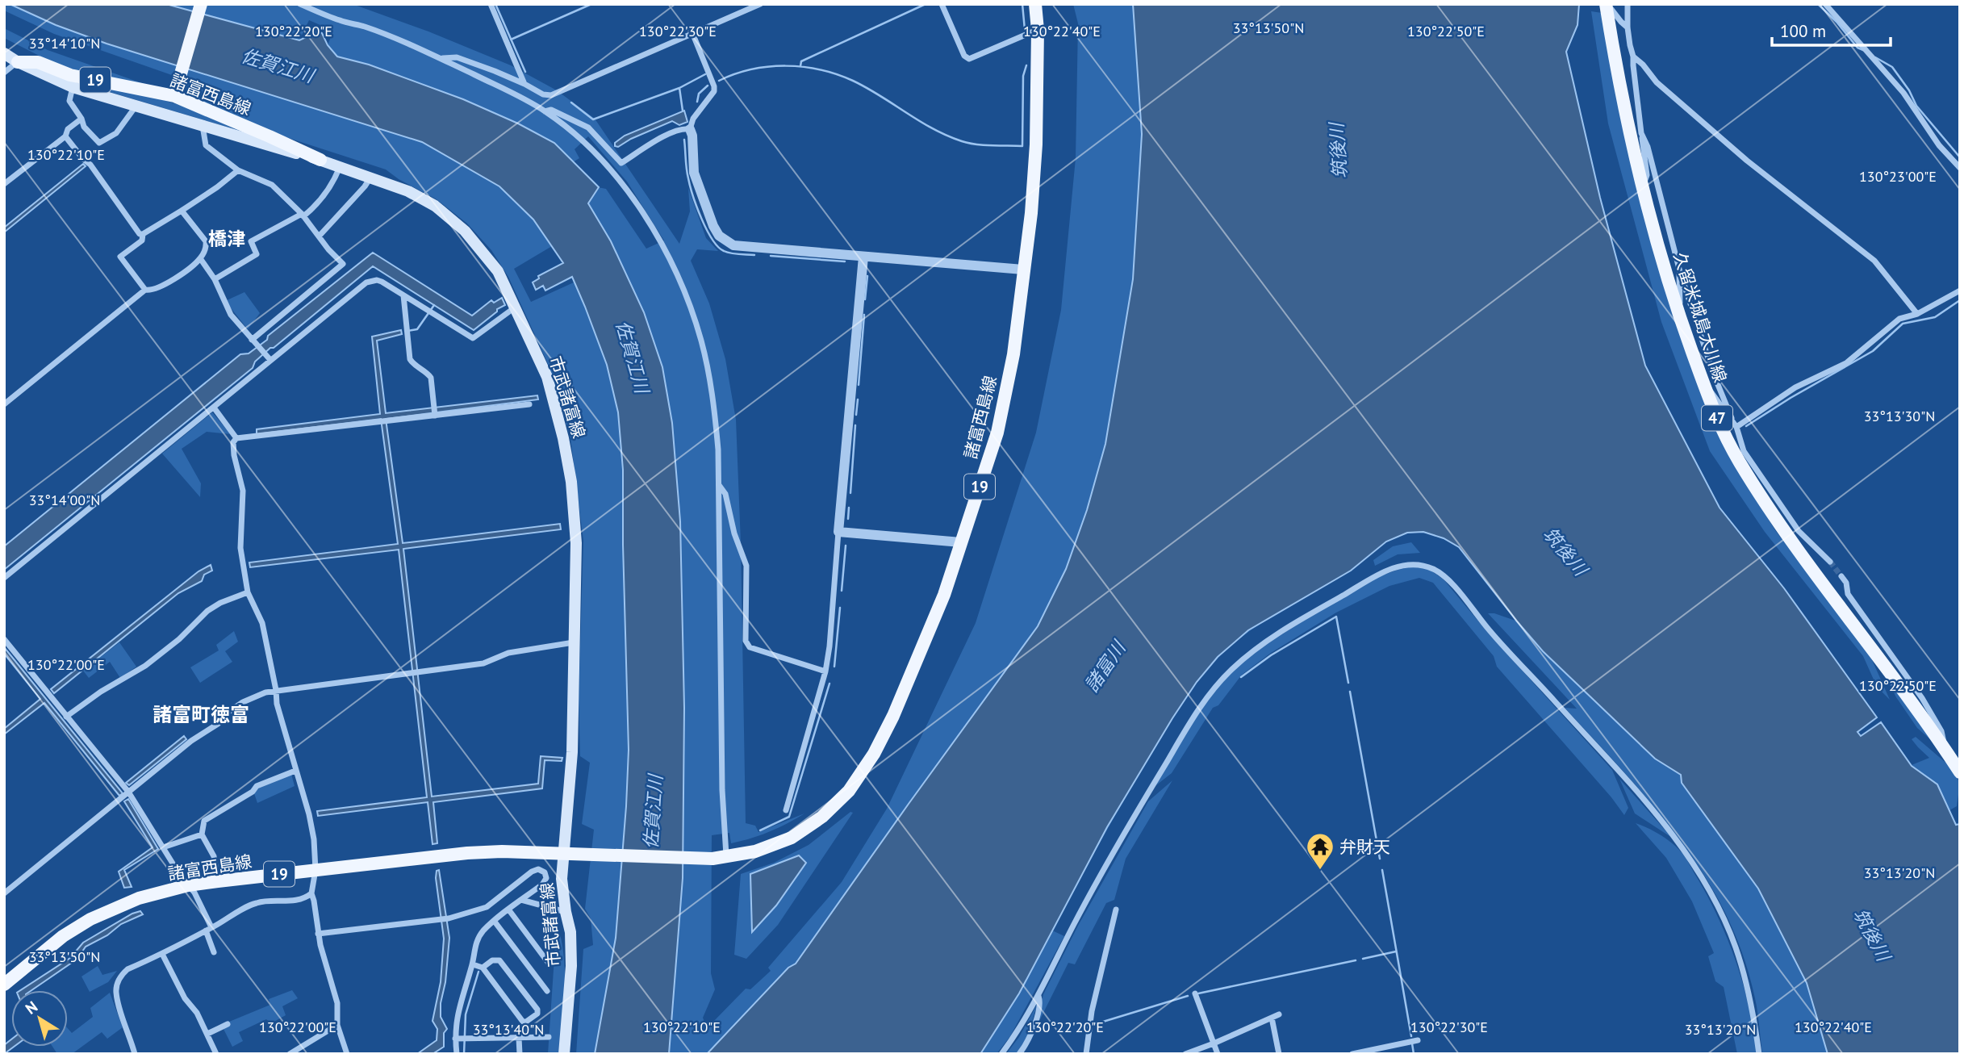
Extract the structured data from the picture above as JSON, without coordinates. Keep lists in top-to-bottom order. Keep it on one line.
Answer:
{"streets":{"main road":["19","諸富西島線","久留米城島大川線","市武諸富線","47"]},"crossings":[["諸富西島線","市武諸富線"]],"districts":["橋津","諸富町徳富"],"water":["佐賀江川","筑後川","諸富川"],"places":{"temple":["弁財天"]},"scale_bar":"100 m","north":"top left","coordinates":["33°13'50\"N","130°22'20\"E","130°22'30\"E","130°22'40\"E","130°22'50\"E","33°14'10\"N","130°22'10\"E","130°23'00\"E","33°13'30\"N","33°14'00\"N","130°22'00\"E","33°13'20\"N","33°13'40\"N"]}
